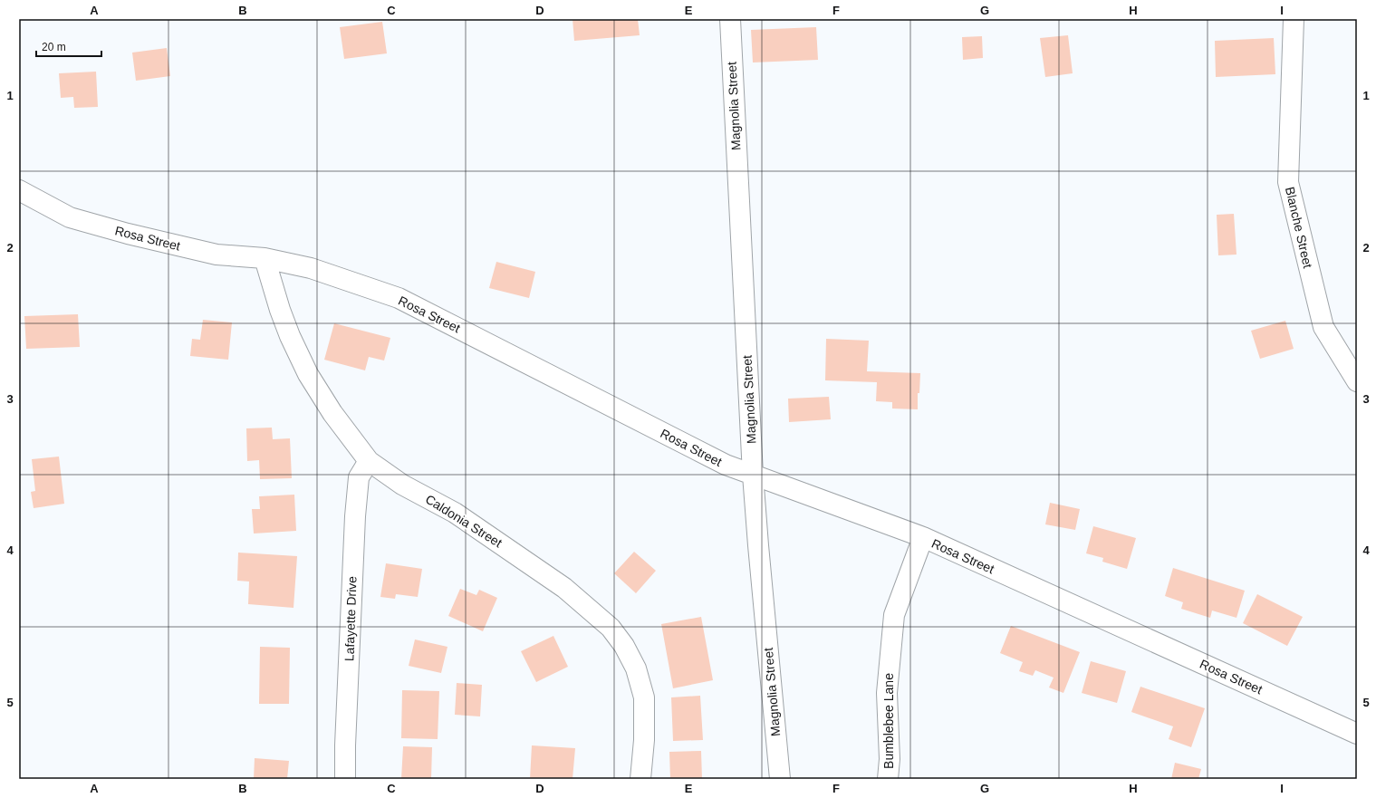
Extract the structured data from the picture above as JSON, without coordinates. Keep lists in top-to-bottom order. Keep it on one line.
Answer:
{"streets":{"street":["Magnolia Street","Blanche Street","Rosa Street","Caldonia Street","Lafayette Drive","Bumblebee Lane"]},"crossings":[["Magnolia Street","Rosa Street"],["Rosa Street","Caldonia Street"],["Rosa Street","Bumblebee Lane"],["Caldonia Street","Lafayette Drive"]],"scale_bar":"20 m","grid":{"columns":["A","B","C","D","E","F","G","H","I"],"rows":["1","2","3","4","5"]}}
